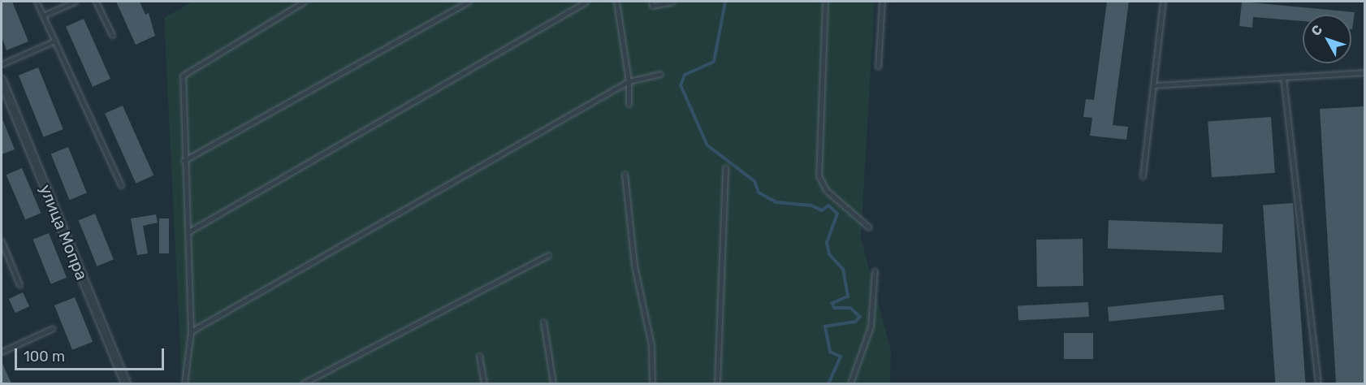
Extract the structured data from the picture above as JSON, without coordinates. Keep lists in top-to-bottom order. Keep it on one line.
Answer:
{"streets":{"street":["улица Мопра"]},"scale_bar":"100 m","north":"top left"}
